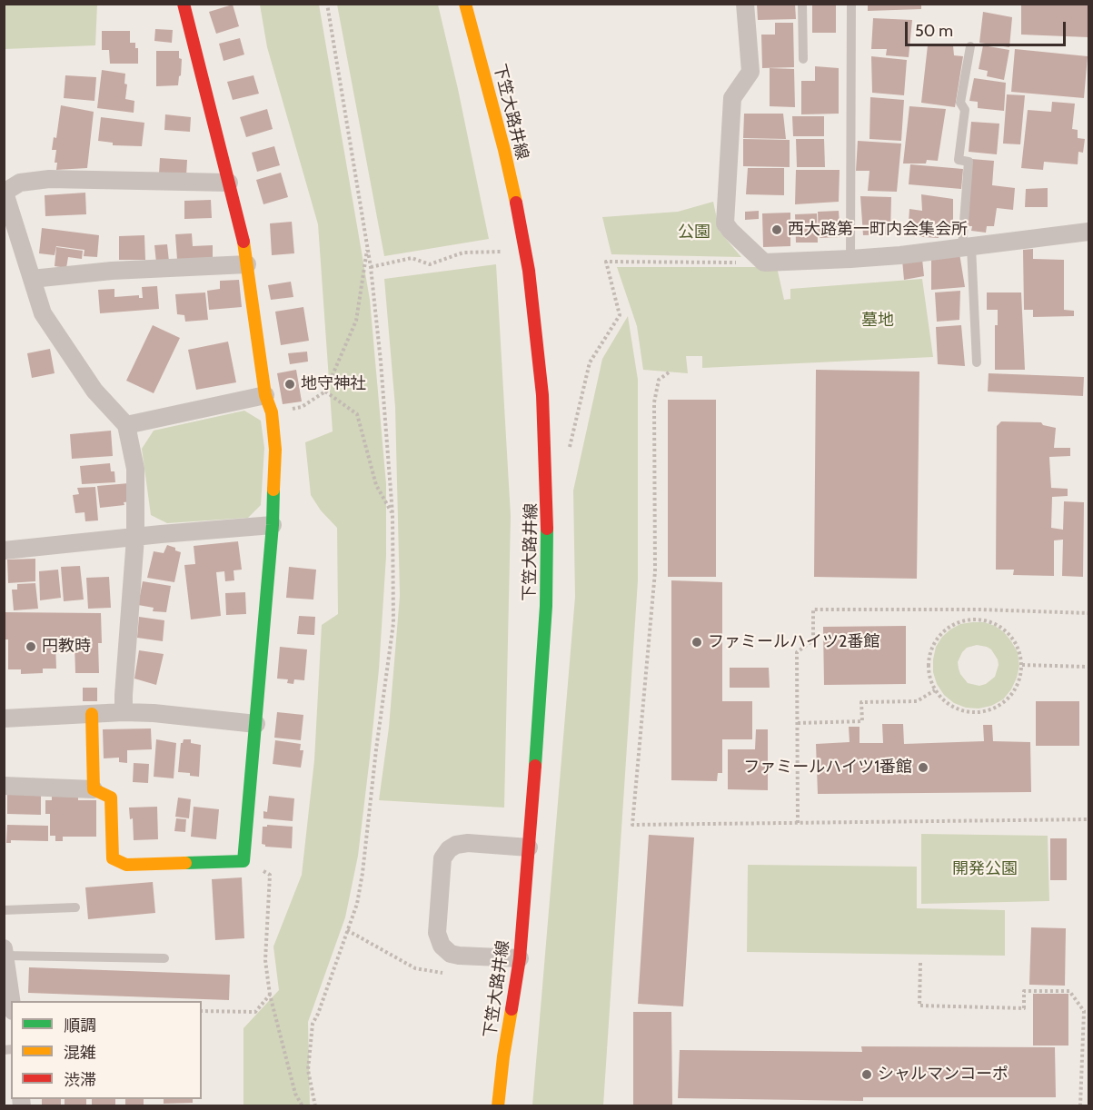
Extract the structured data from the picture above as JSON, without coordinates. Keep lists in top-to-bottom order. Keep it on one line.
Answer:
{"streets":{"street":["下笠大路井線"]},"parks":["公園","墓地","開発公園"],"places":["西大路第一町内会集会所","地守神社","ファミールハイツ2番館","円教時","ファミールハイツ1番館","シャルマンコーポ"],"legend":["順調","混雑","渋滞"],"scale_bar":"50 m"}
